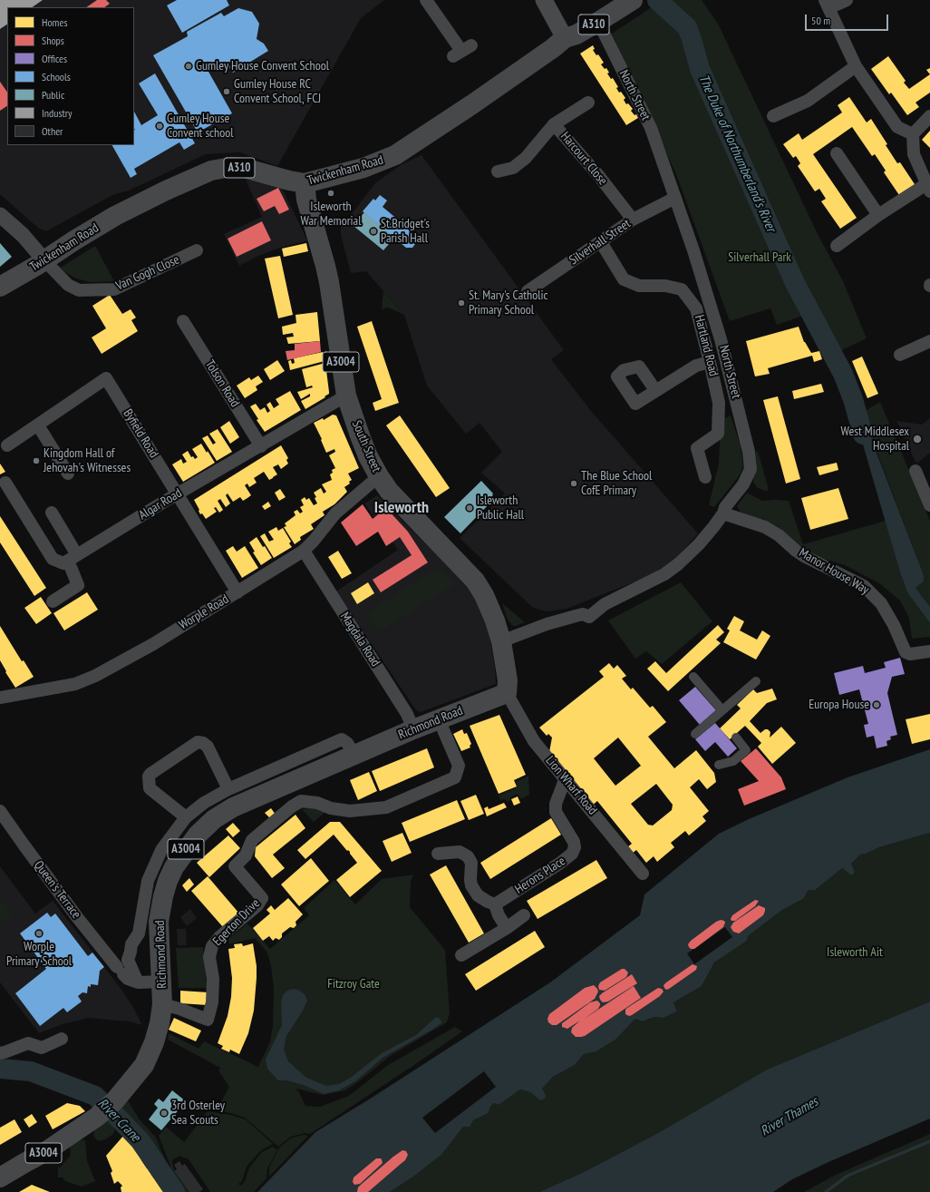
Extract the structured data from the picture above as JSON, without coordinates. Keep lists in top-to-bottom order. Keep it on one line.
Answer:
{"streets":{"main road":["A310","Twickenham Road","A3004","South Street","Richmond Road"],"street":["North Street","Harcourt Close","Silverhall Street","Van Gogh Close","Hartland Road","Tolson Road","Byfield Road","Algar Road","Manor House Way","Worple Road","Magdala Road","Lion Wharf Road","Herons Place","Queen's Terrace","Egerton Drive"]},"crossings":[["North Street","Twickenham Road"],["North Street","Silverhall Street"],["North Street","South Street"],["North Street","Manor House Way"],["Harcourt Close","Silverhall Street"],["Twickenham Road","Van Gogh Close"],["Twickenham Road","South Street"],["Silverhall Street","Hartland Road"],["Tolson Road","Algar Road"],["Byfield Road","Algar Road"],["Byfield Road","Worple Road"],["South Street","Algar Road"],["South Street","Worple Road"],["South Street","Richmond Road"],["South Street","Lion Wharf Road"],["Worple Road","Magdala Road"],["Magdala Road","Richmond Road"],["Richmond Road","Lion Wharf Road"],["Richmond Road","Queen's Terrace"],["Richmond Road","Egerton Drive"],["Lion Wharf Road","Herons Place"]],"districts":["Isleworth"],"water":["The Duke of Northumberland's River","River Thames","River Crane"],"parks":["Silverhall Park","Isleworth Ait","Fitzroy Gate"],"places":["Gumley House Convent School","Gumley House RC Convent School, FCJ","Gumley House Convent school","Isleworth War Memorial","St.Bridget's Parish Hall","St. Mary's Catholic Primary School","West Middlesex Hospital","Kingdom Hall of Jehovah's Witnesses","The Blue School CofE Primary","Isleworth Public Hall","Europa House","Worple Primary School","3rd Osterley Sea Scouts"],"legend":["Homes","Shops","Offices","Schools","Public","Industry","Other"],"scale_bar":"50 m"}
